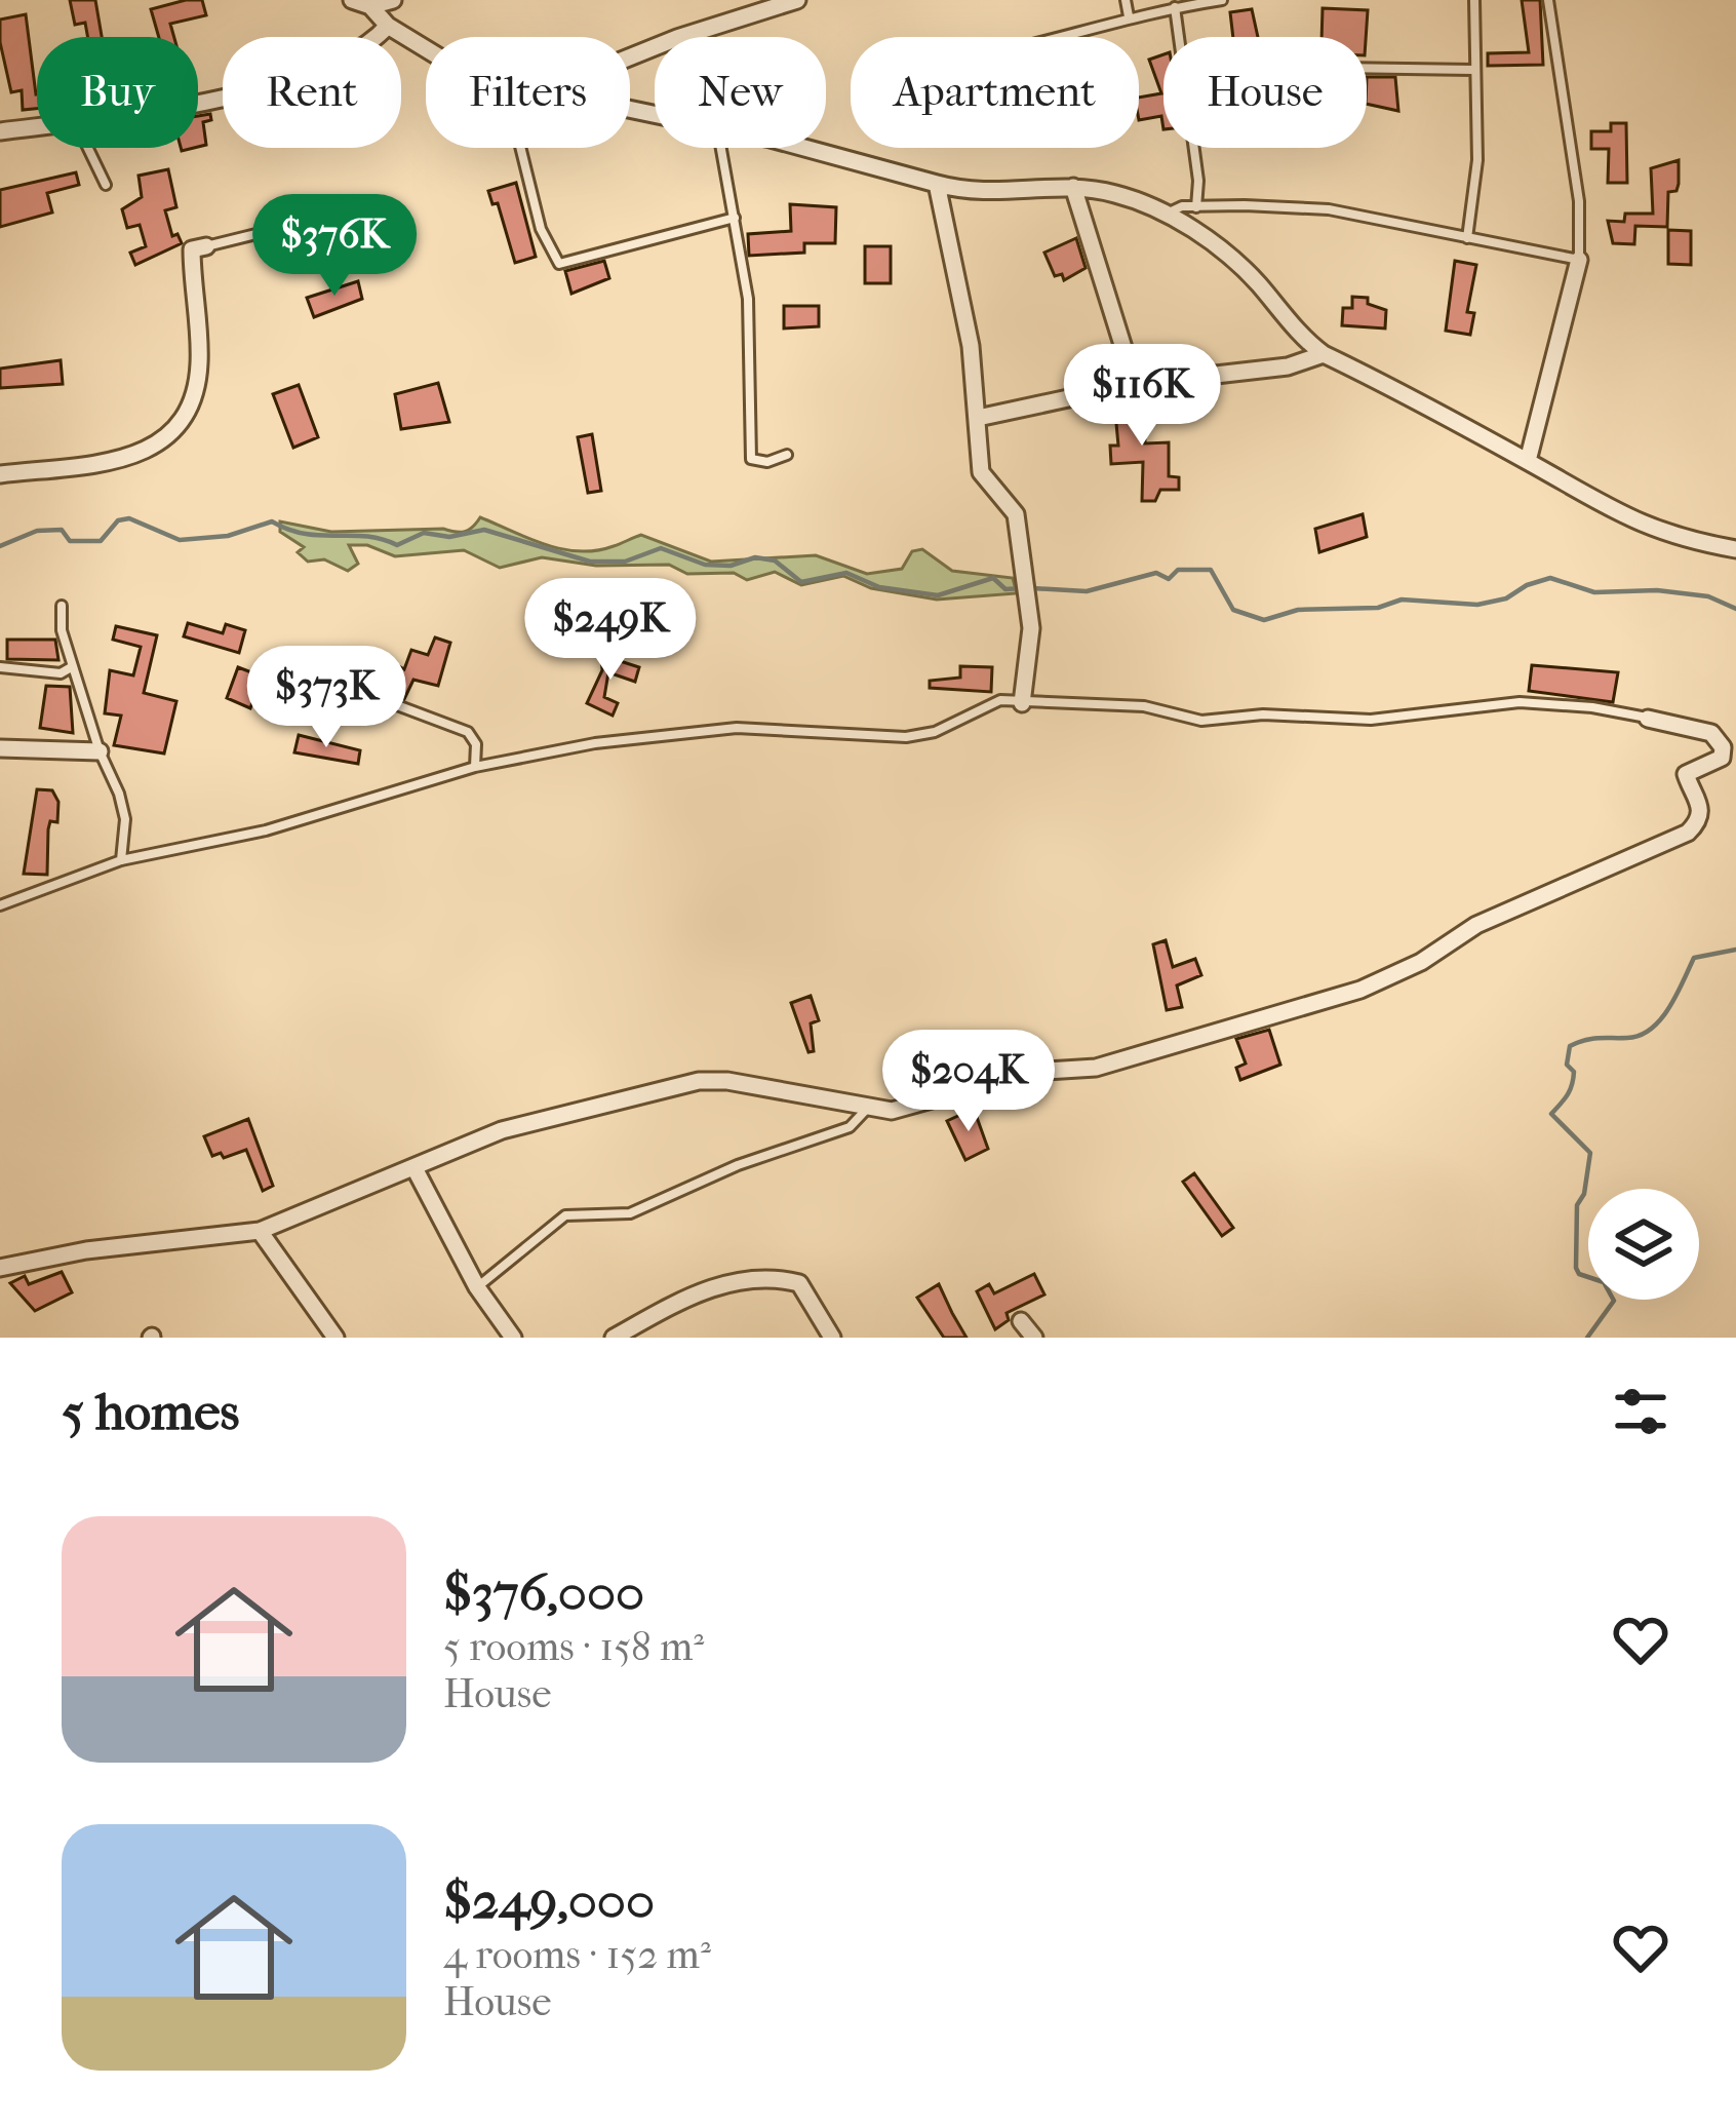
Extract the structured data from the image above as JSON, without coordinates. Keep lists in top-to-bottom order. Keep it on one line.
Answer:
{"page":{"chip":["Buy","Rent","Filters","New","Apartment","House"],"price":["$376K","$116K","$249K","$373K","$204K"],"heading":"5 homes","list":[{"name":"$376,000","note":"5 rooms · 158 m² · House"},{"name":"$249,000","note":"4 rooms · 152 m² · House"}]}}
